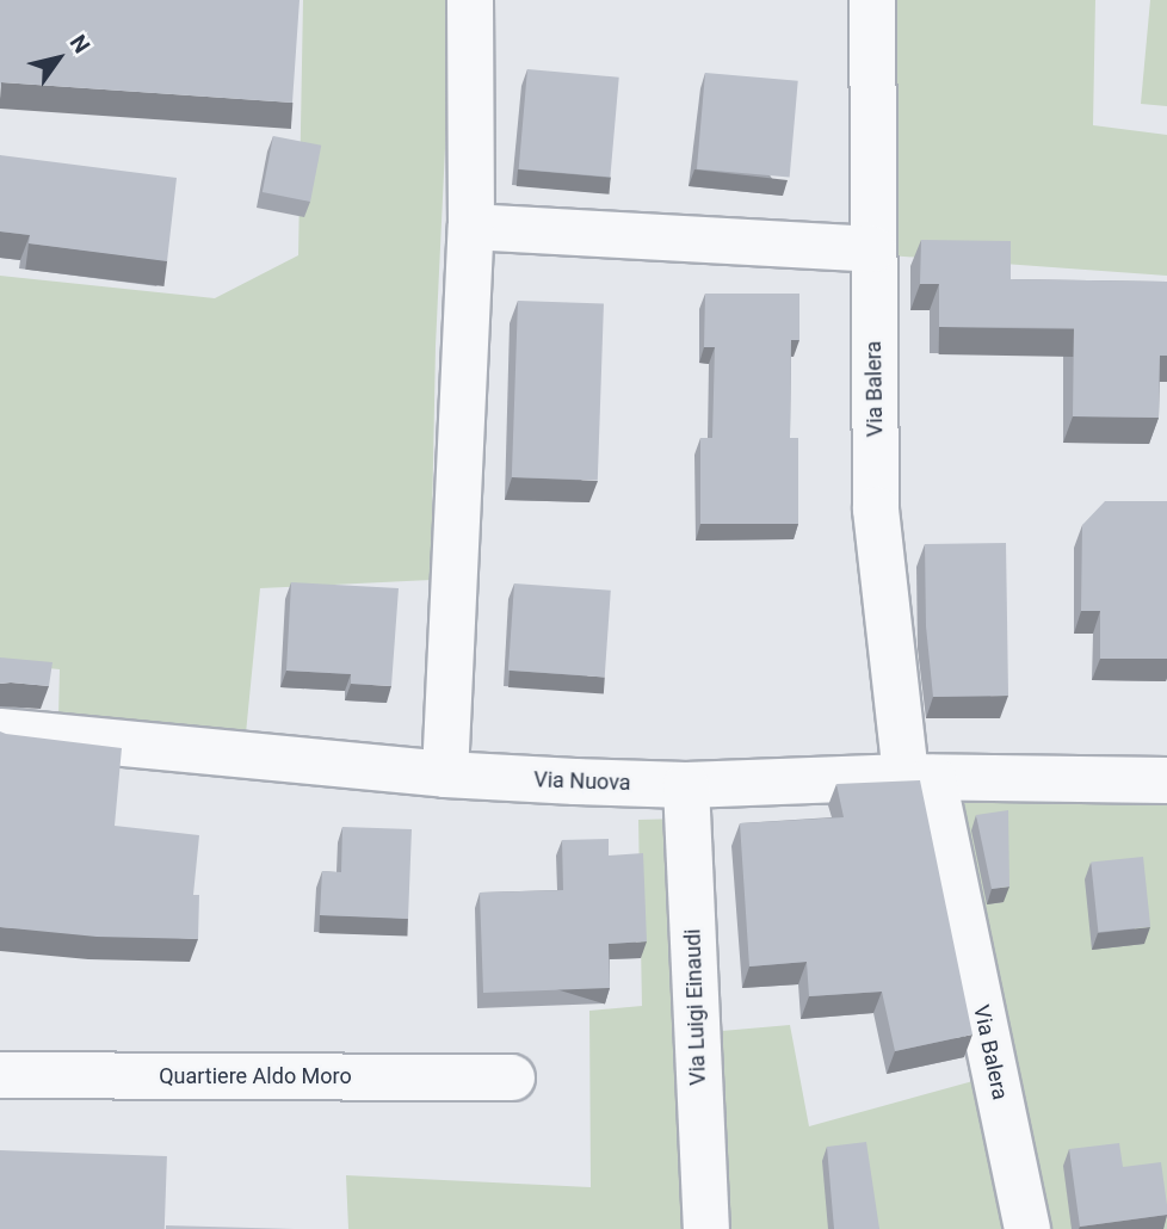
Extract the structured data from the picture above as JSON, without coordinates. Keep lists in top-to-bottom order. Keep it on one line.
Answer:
{"streets":{"street":["Via Balera","Via Nuova","Via Luigi Einaudi","Quartiere Aldo Moro"]},"crossings":[["Via Balera","Via Nuova"],["Via Nuova","Via Luigi Einaudi"]],"north":"top right"}
